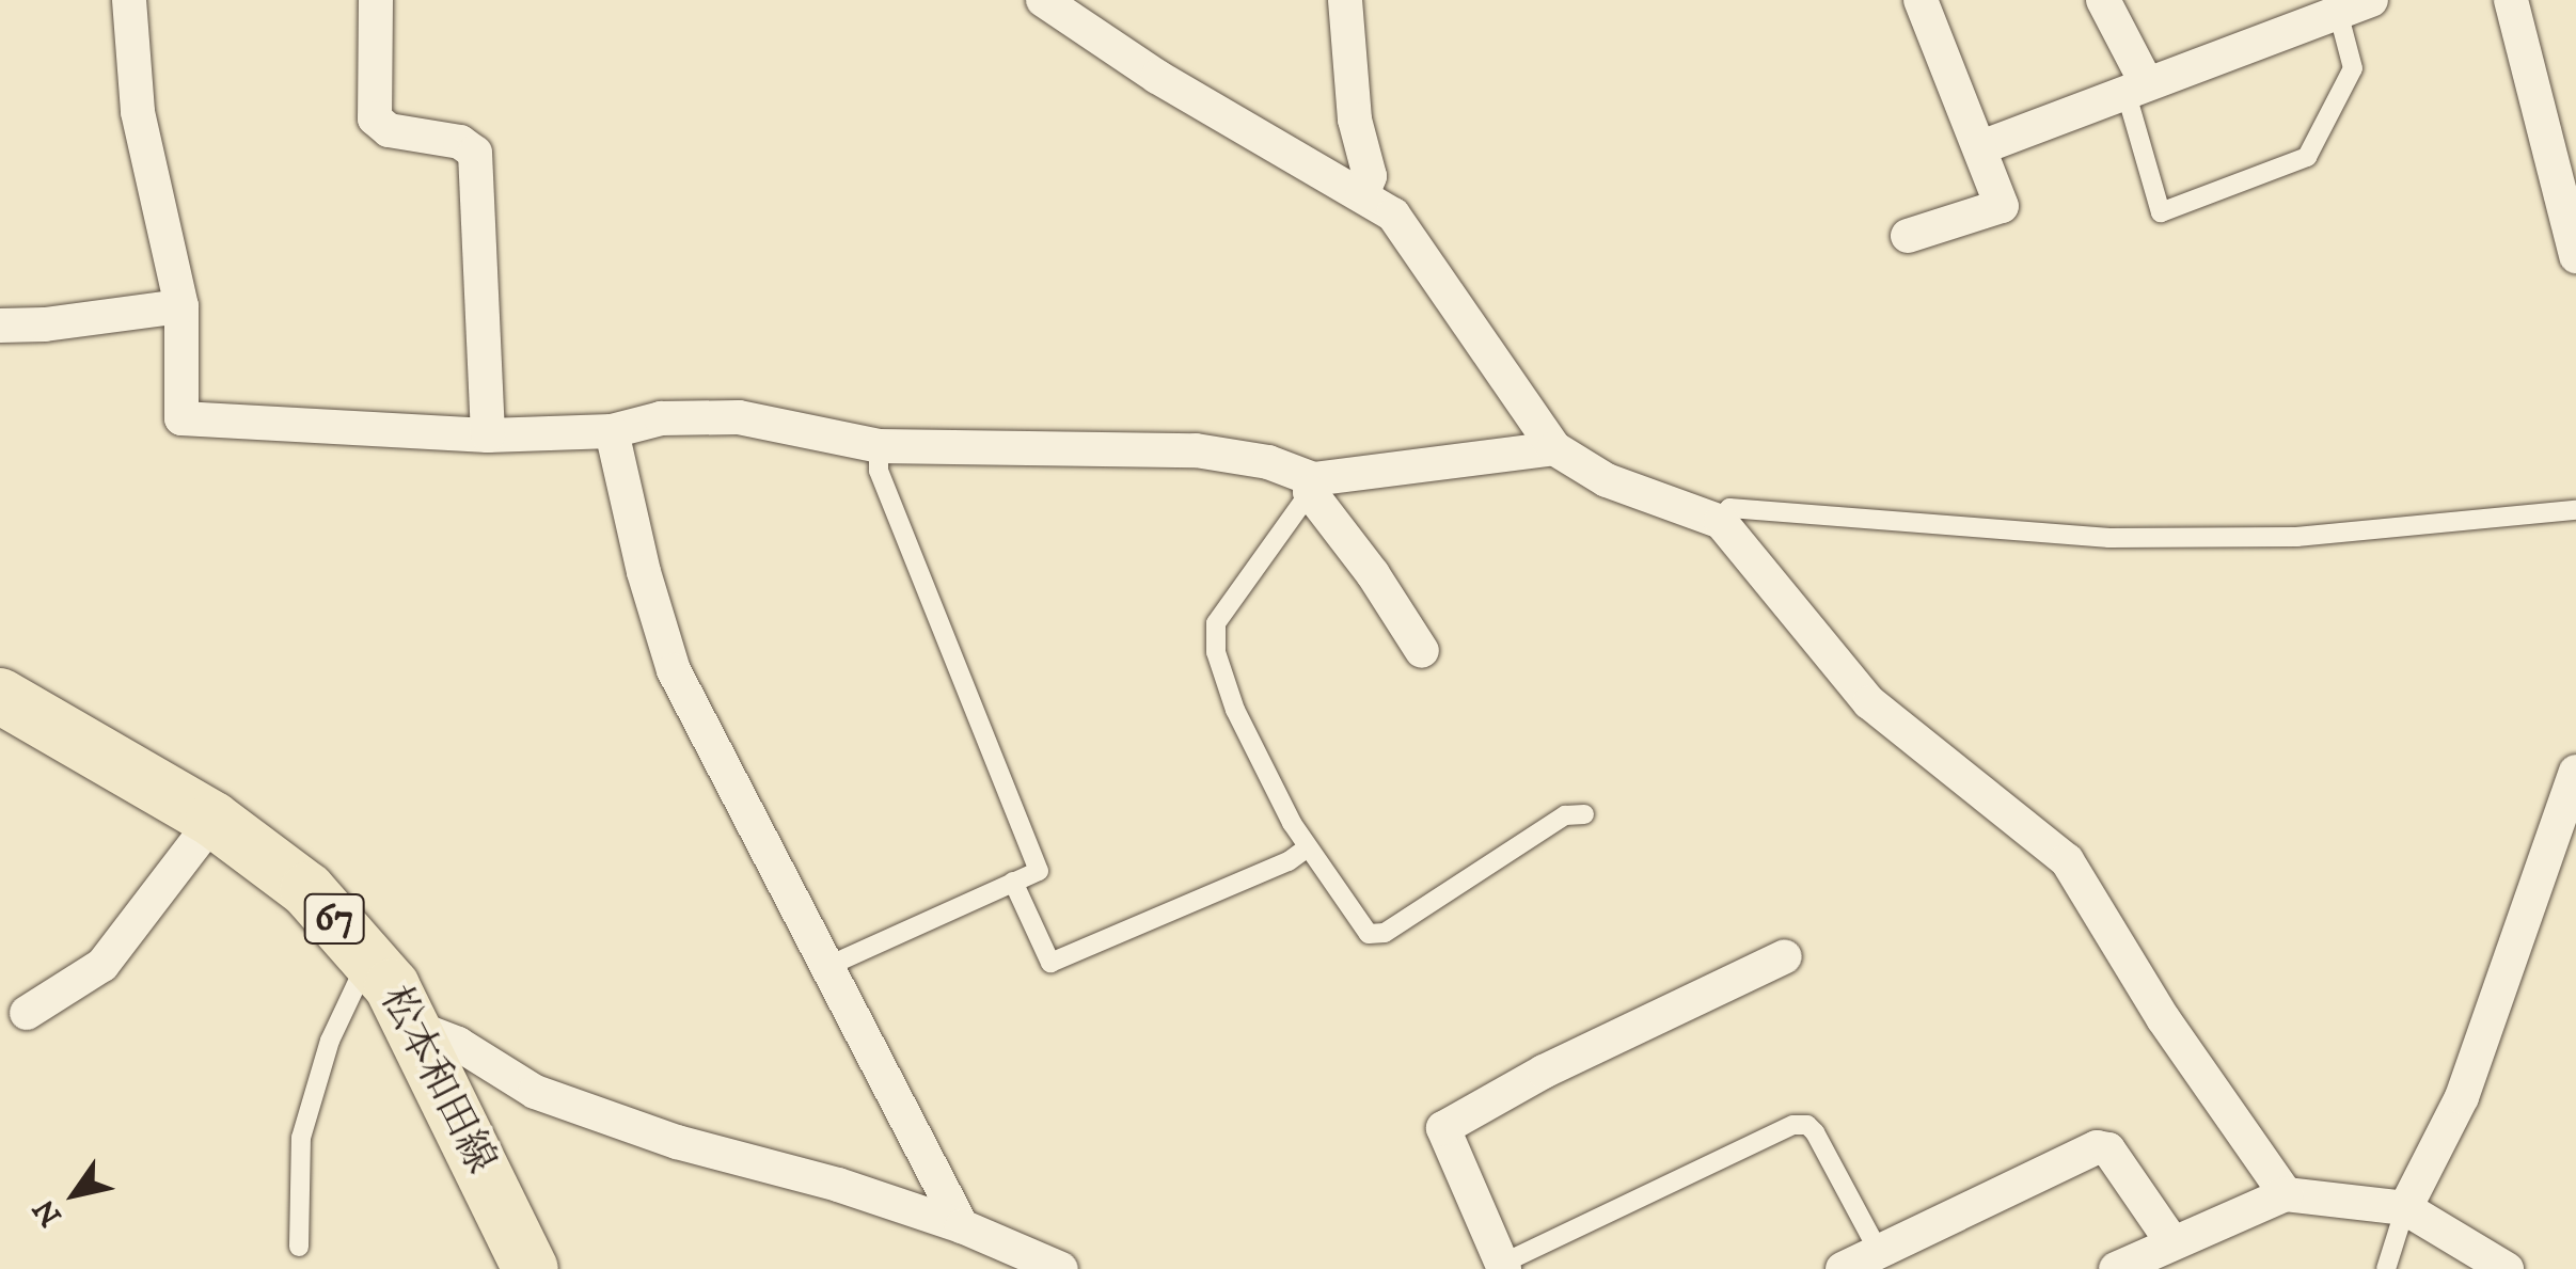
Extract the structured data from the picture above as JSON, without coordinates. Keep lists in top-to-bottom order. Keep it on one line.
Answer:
{"streets":{"main road":["67","松本和田線"]},"north":"bottom left"}
